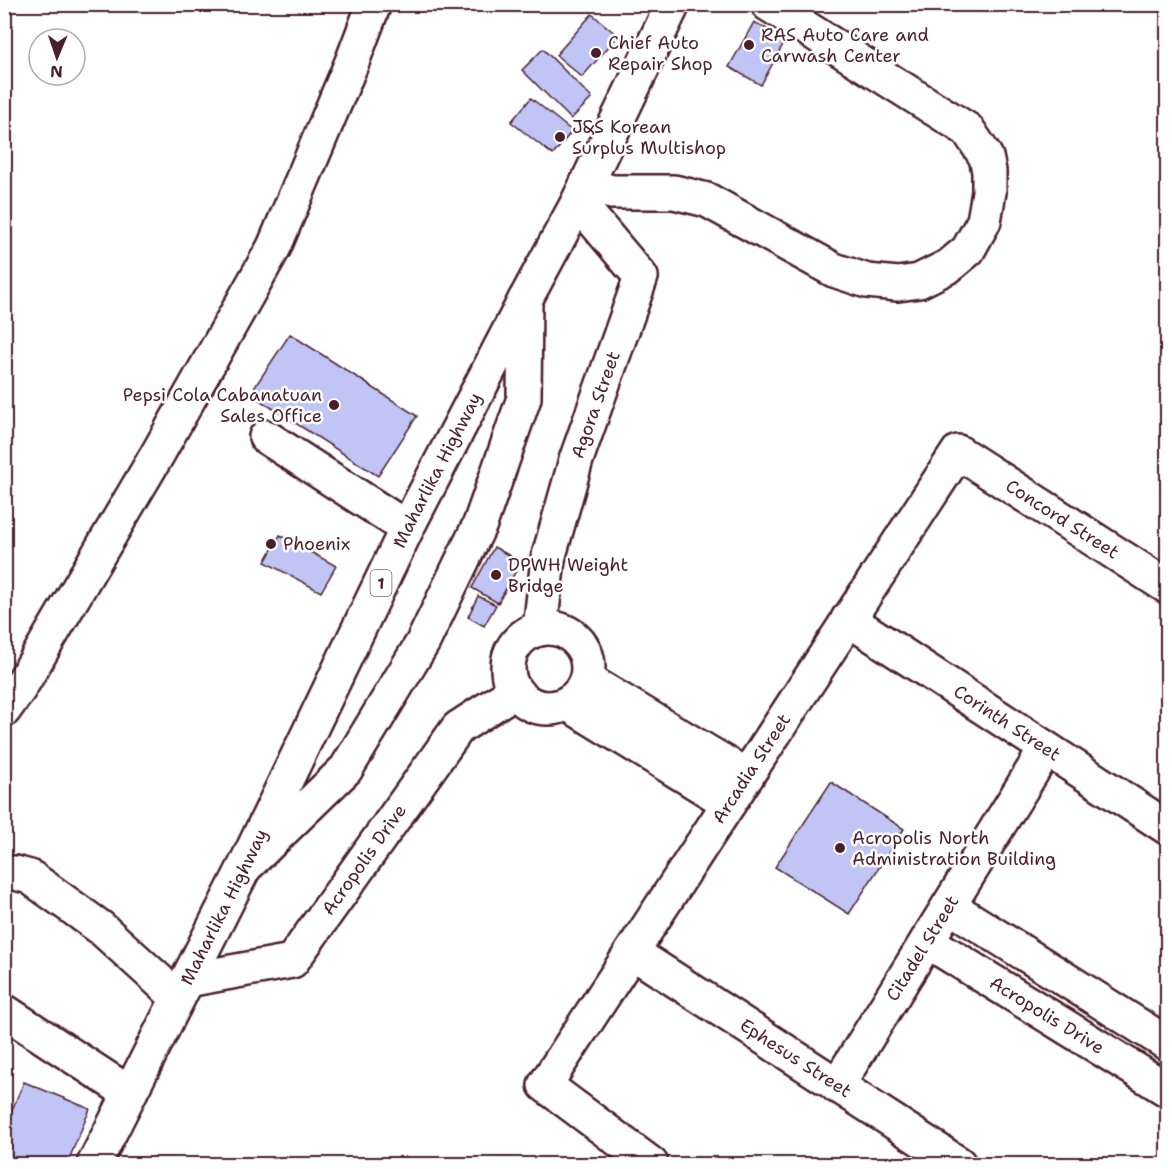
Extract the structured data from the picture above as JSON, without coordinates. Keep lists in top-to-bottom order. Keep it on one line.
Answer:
{"streets":{"street":["Agora Street","Maharlika Highway","Concord Street","1","Corinth Street","Arcadia Street","Acropolis Drive","Citadel Street","Ephesus Street"]},"crossings":[["Agora Street","Maharlika Highway"],["Agora Street","Acropolis Drive"],["Maharlika Highway","Acropolis Drive"],["Concord Street","Arcadia Street"],["Corinth Street","Arcadia Street"],["Corinth Street","Citadel Street"],["Arcadia Street","Ephesus Street"],["Acropolis Drive","Citadel Street"],["Citadel Street","Ephesus Street"]],"places":["RAS Auto Care and Carwash Center","Chief Auto Repair Shop","J&S Korean Surplus Multishop","Pepsi Cola Cabanatuan Sales Office","Phoenix","DPWH Weight Bridge","Acropolis North Administration Building"],"north":"bottom"}
